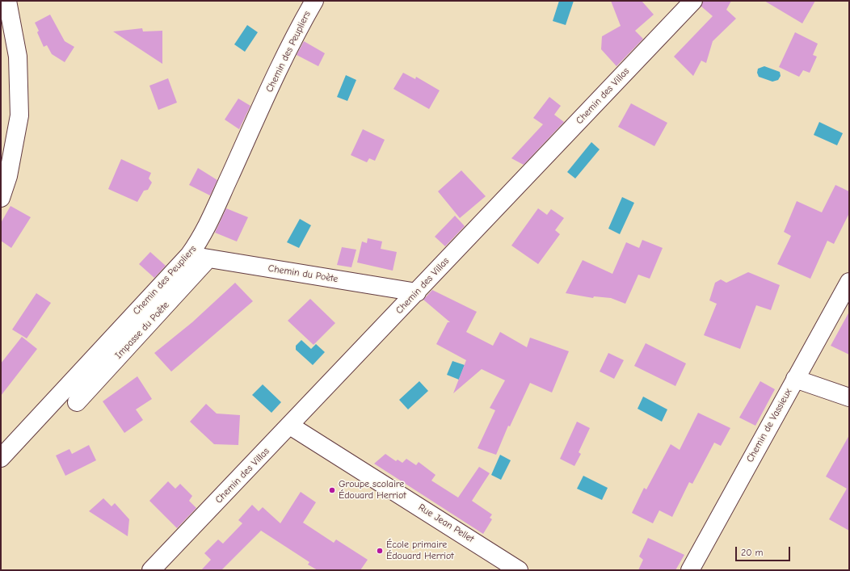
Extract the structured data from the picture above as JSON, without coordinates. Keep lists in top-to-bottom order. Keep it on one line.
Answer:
{"streets":{"street":["Chemin des Peupliers","Chemin des Villas","Chemin du Poète","Impasse du Poête","Chemin de Vassieux","Rue Jean Pellet"]},"crossings":[["Chemin des Peupliers","Chemin du Poète"],["Chemin des Villas","Chemin du Poète"],["Chemin des Villas","Rue Jean Pellet"],["Chemin du Poète","Impasse du Poête"]],"places":["Groupe scolaire Édouard Herriot","École primaire Édouard Herriot"],"scale_bar":"20 m"}
